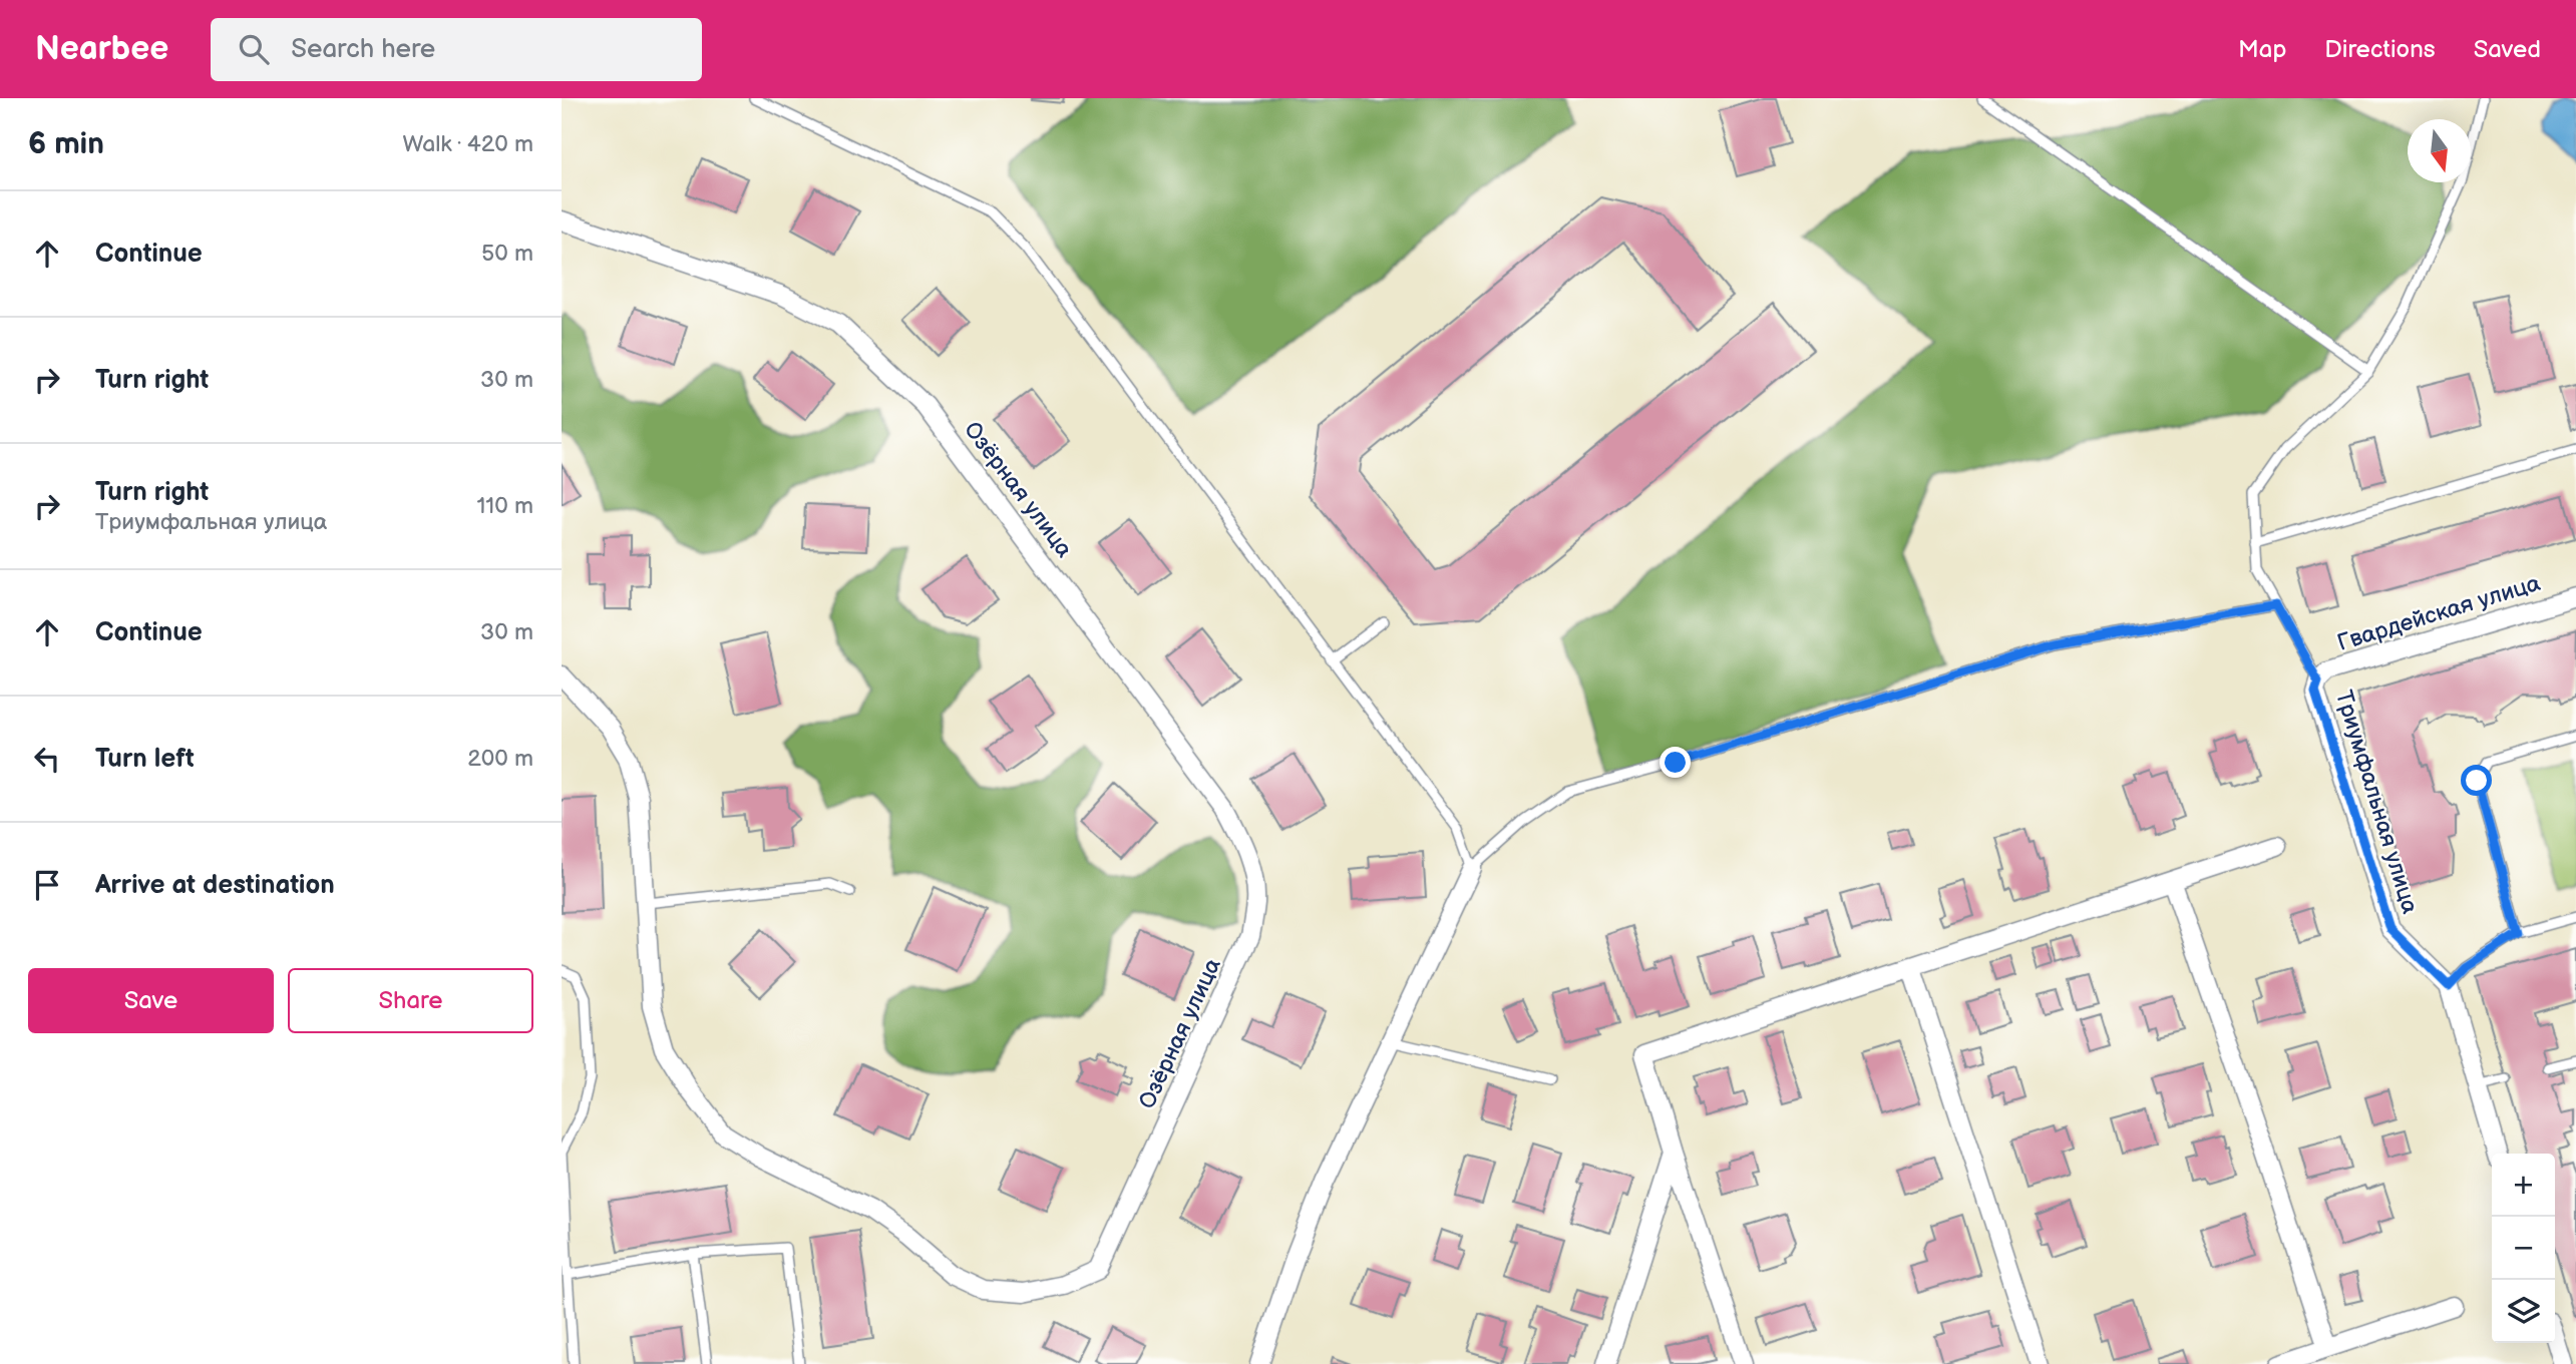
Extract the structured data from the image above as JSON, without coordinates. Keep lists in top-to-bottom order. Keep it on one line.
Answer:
{"streets":{"street":["Озёрная улица","Гвардейская улица","Триумфальная улица"]},"crossings":[["Гвардейская улица","Триумфальная улица"]],"north":"bottom","page":{"header":"Nearbee","search":"Search here","nav":["Map","Directions","Saved"],"heading":["6 min","Walk · 420 m"],"list":[["Continue","50 m"],["Turn right","30 m"],["Turn right","Триумфальная улица","110 m"],["Continue","30 m"],["Turn left","200 m"],"Arrive at destination"],"buttons":["Save","Share"],"map_buttons":["+","−"]}}
